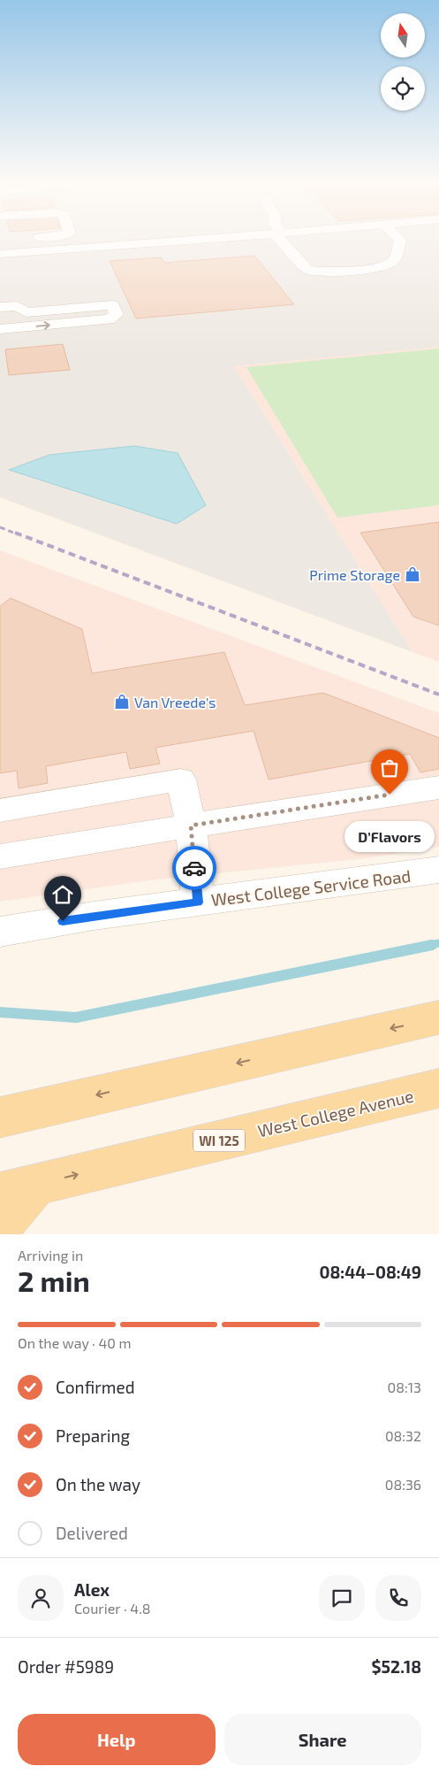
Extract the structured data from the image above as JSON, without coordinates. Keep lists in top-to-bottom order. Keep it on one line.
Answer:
{"streets":{"main road":["West College Avenue","WI 125"],"street":["West College Service Road"]},"places":{"shop":["Prime Storage","Van Vreede's"],"other":["D’Flavors"]},"north":"top","page":{"bubble":"D’Flavors","heading":["2 min","Arriving in","08:44–08:49"],"panel":["Alex","Courier · 4.8","Order #5989","$52.18"],"bar":"On the way · 40 m","list":[["Confirmed","08:13"],["Preparing","08:32"],["On the way","08:36"],"Delivered"],"buttons":["Help","Share"]}}
